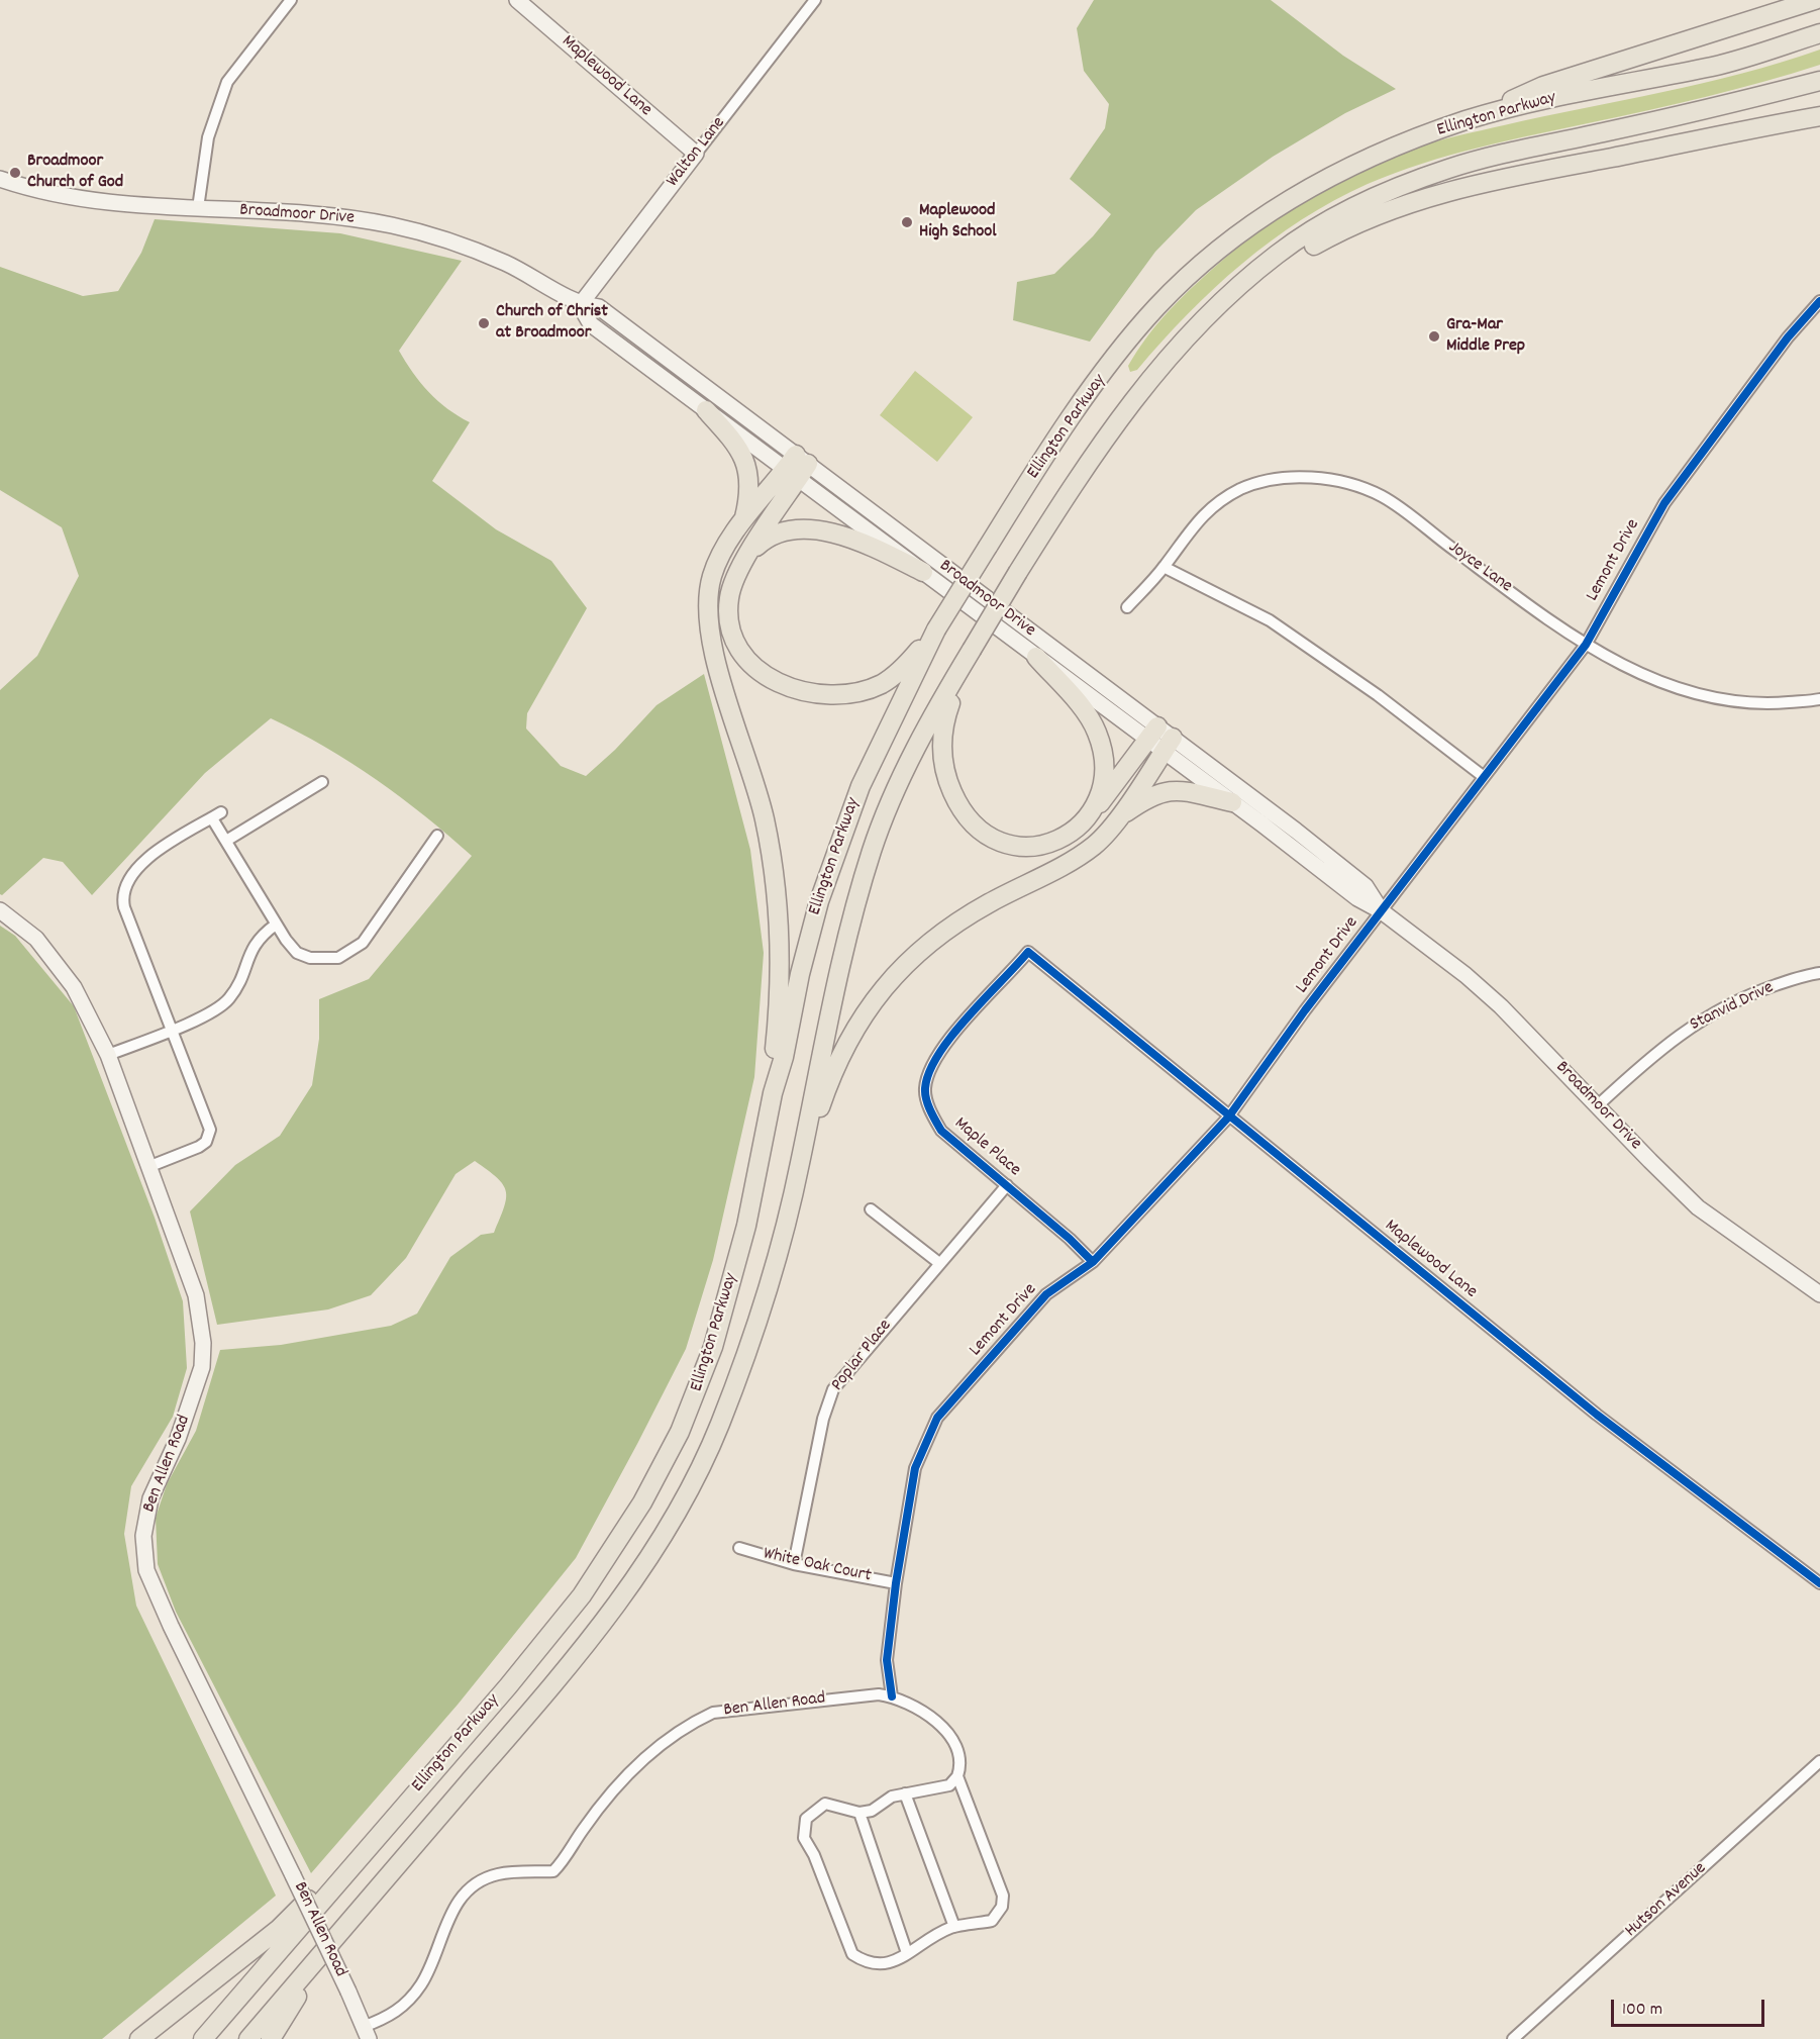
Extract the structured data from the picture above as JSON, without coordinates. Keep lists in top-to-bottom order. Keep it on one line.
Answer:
{"streets":{"highway":["Ellington Parkway"],"main road":["Maplewood Lane","Walton Lane","Broadmoor Drive","Ben Allen Road"],"street":["Lemont Drive","Joyce Lane","Stanvid Drive","Maple Place","Poplar Place","White Oak Court","Hutson Avenue"]},"crossings":[["Maplewood Lane","Walton Lane"],["Maplewood Lane","Lemont Drive"],["Maplewood Lane","Maple Place"],["Walton Lane","Broadmoor Drive"],["Broadmoor Drive","Lemont Drive"],["Broadmoor Drive","Stanvid Drive"],["Lemont Drive","Joyce Lane"],["Lemont Drive","Maple Place"],["Lemont Drive","Ben Allen Road"],["Lemont Drive","White Oak Court"],["Maple Place","Poplar Place"],["Poplar Place","White Oak Court"]],"places":["Broadmoor Church of God","Maplewood High School","Church of Christ at Broadmoor","Gra-Mar Middle Prep"],"scale_bar":"100 m"}
